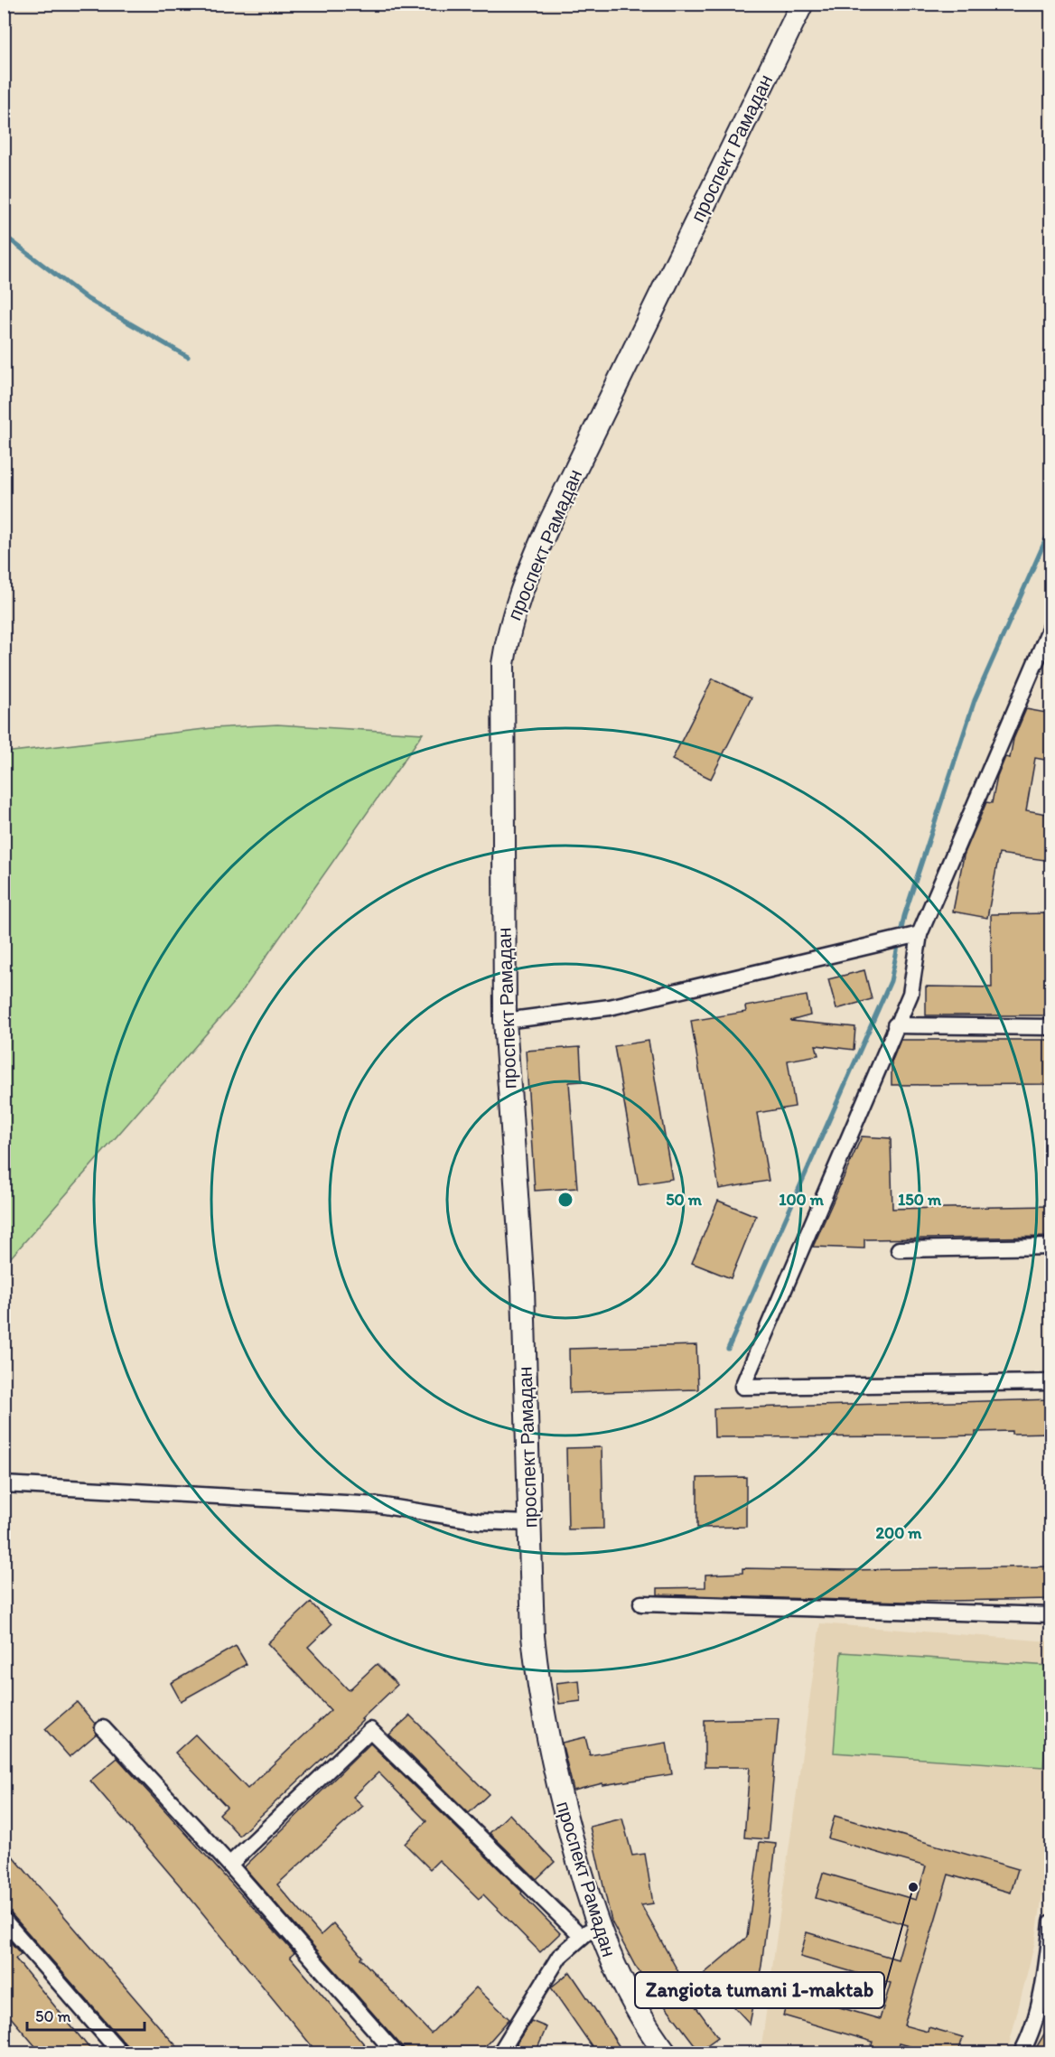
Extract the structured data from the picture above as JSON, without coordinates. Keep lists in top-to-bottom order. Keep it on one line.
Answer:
{"streets":{"main road":["проспект Рамадан"]},"places":["Zangiota tumani 1-maktab"],"scale_bar":"50 m","rings":["50 m","100 m","150 m","200 m"]}
